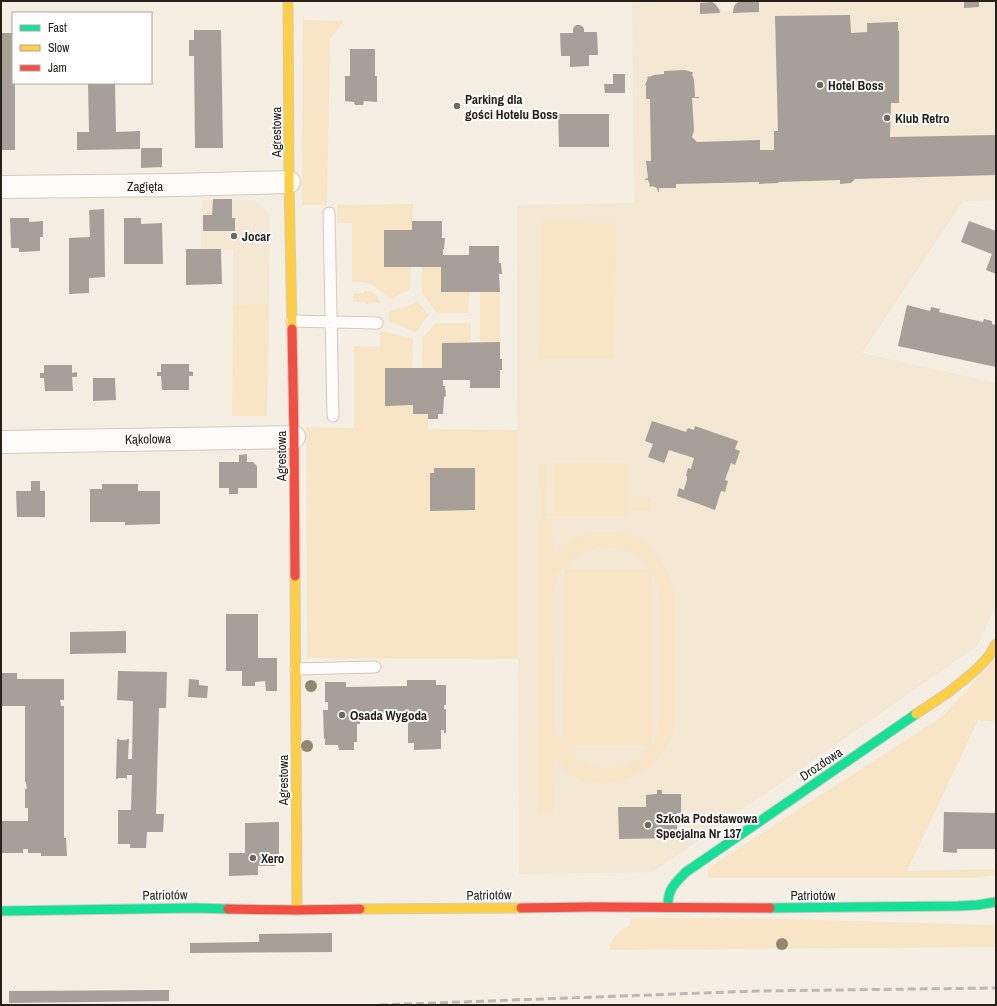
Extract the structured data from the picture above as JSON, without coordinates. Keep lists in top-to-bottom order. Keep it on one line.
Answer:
{"streets":{"street":["Agrestowa","Zagięta","Kąkolowa","Drozdowa","Patriotów"]},"crossings":[["Agrestowa","Zagięta"],["Agrestowa","Kąkolowa"],["Agrestowa","Patriotów"],["Drozdowa","Patriotów"]],"places":["Hotel Boss","Parking dla gości Hotelu Boss","Klub Retro","Jocar","Osada Wygoda","Szkoła Podstawowa Specjalna Nr 137","Xero"],"legend":["Fast","Slow","Jam"]}
